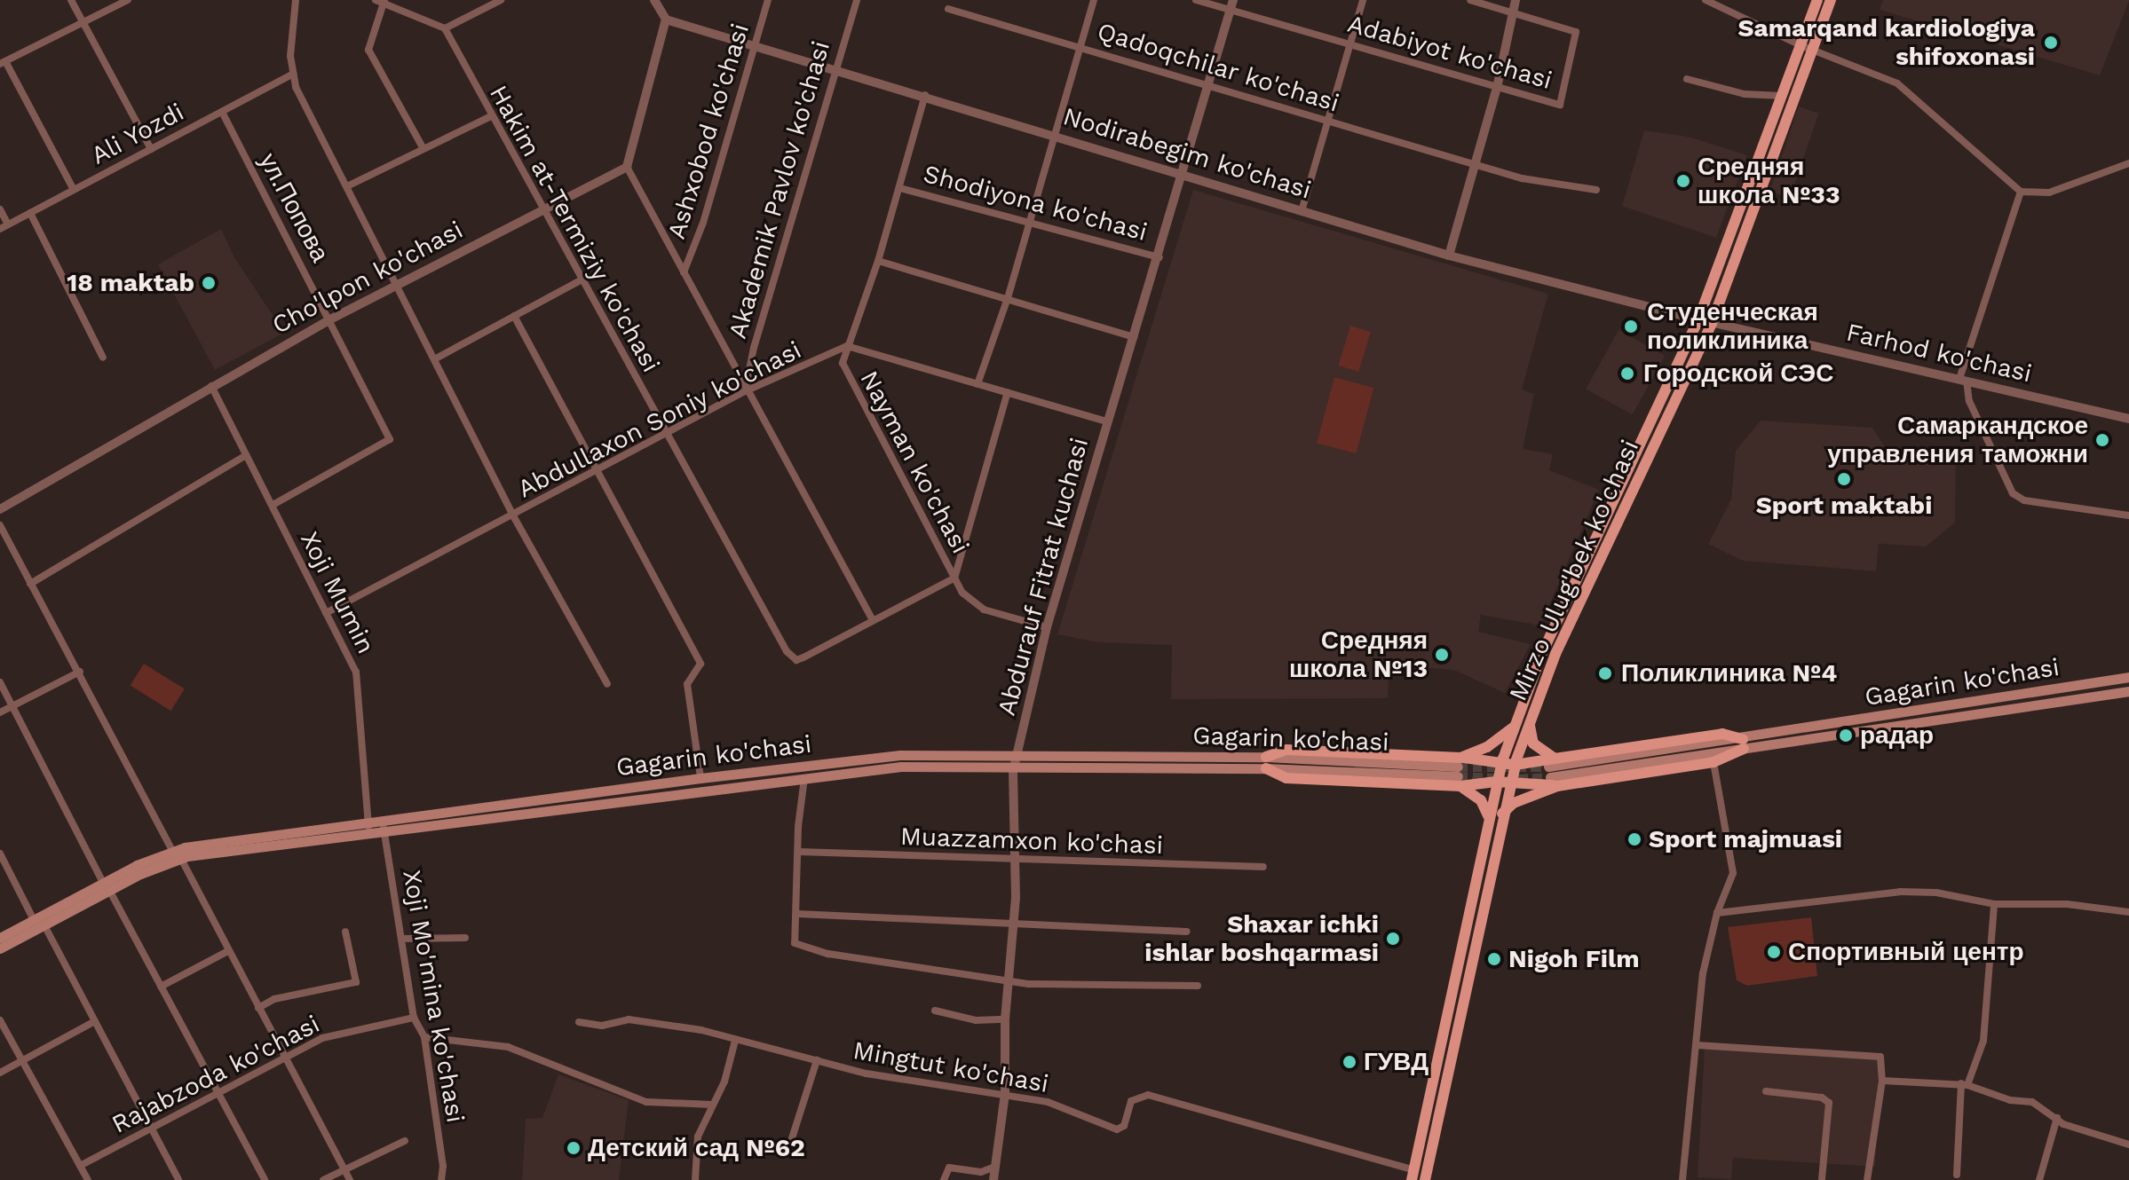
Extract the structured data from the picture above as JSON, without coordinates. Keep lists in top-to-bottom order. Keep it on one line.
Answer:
{"streets":{"main road":["Mirzo Ulug'bek ko'chasi","Gagarin ko'chasi"],"street":["Adabiyot ko'chasi","Qadoqchilar ko'chasi","Ashxobod ko'chasi","Ali Yozdi","Nodirabegim ko'chasi","Akademik Pavlov ko'chasi","Shodiyona ko'chasi","ул.Попова","Hakim at-Termiziy ko'chasi","Cho'lpon ko'chasi","Farhod ko'chasi","Abdullaxon Soniy ko'chasi","Nayman ko'chasi","Abdurauf Fitrat kuchasi","Xoji Mumin","Muazzamxon ko'chasi","Xoji Mo'mina ko'chasi","Mingtut ko'chasi","Rajabzoda ko'chasi"]},"crossings":[["Adabiyot ko'chasi","Abdurauf Fitrat kuchasi"],["Qadoqchilar ko'chasi","Abdurauf Fitrat kuchasi"],["Ashxobod ko'chasi","Nodirabegim ko'chasi"],["Ali Yozdi","ул.Попова"],["Nodirabegim ko'chasi","Akademik Pavlov ko'chasi"],["Nodirabegim ko'chasi","Farhod ko'chasi"],["Nodirabegim ko'chasi","Nayman ko'chasi"],["Nodirabegim ko'chasi","Mirzo Ulug'bek ko'chasi"],["Nodirabegim ko'chasi","Abdurauf Fitrat kuchasi"],["Akademik Pavlov ko'chasi","Abdullaxon Soniy ko'chasi"],["Shodiyona ko'chasi","Nayman ko'chasi"],["Shodiyona ko'chasi","Abdurauf Fitrat kuchasi"],["ул.Попова","Cho'lpon ko'chasi"],["ул.Попова","Xoji Mumin"],["Hakim at-Termiziy ko'chasi","Cho'lpon ko'chasi"],["Hakim at-Termiziy ko'chasi","Abdullaxon Soniy ko'chasi"],["Cho'lpon ko'chasi","Xoji Mumin"],["Farhod ko'chasi","Mirzo Ulug'bek ko'chasi"],["Abdullaxon Soniy ko'chasi","Nayman ko'chasi"],["Abdullaxon Soniy ko'chasi","Xoji Mumin"],["Nayman ko'chasi","Abdurauf Fitrat kuchasi"],["Mirzo Ulug'bek ko'chasi","Mingtut ko'chasi"],["Abdurauf Fitrat kuchasi","Gagarin ko'chasi"],["Abdurauf Fitrat kuchasi","Muazzamxon ko'chasi"],["Abdurauf Fitrat kuchasi","Mingtut ko'chasi"],["Xoji Mumin","Gagarin ko'chasi"],["Gagarin ko'chasi","Xoji Mo'mina ko'chasi"],["Xoji Mo'mina ko'chasi","Rajabzoda ko'chasi"]],"places":["Samarqand kardiologiya shifoxonasi","Средняя школа №33","18 maktab","Студенческая поликлиника","Городской СЭС","Самаркандское управления таможни","Sport maktabi","Средняя школа №13","Поликлиника №4","радар","Sport majmuasi","Shaxar ichki ishlar boshqarmasi","Спортивный центр","Nigoh Film","ГУВД","Детский сад №62"]}
